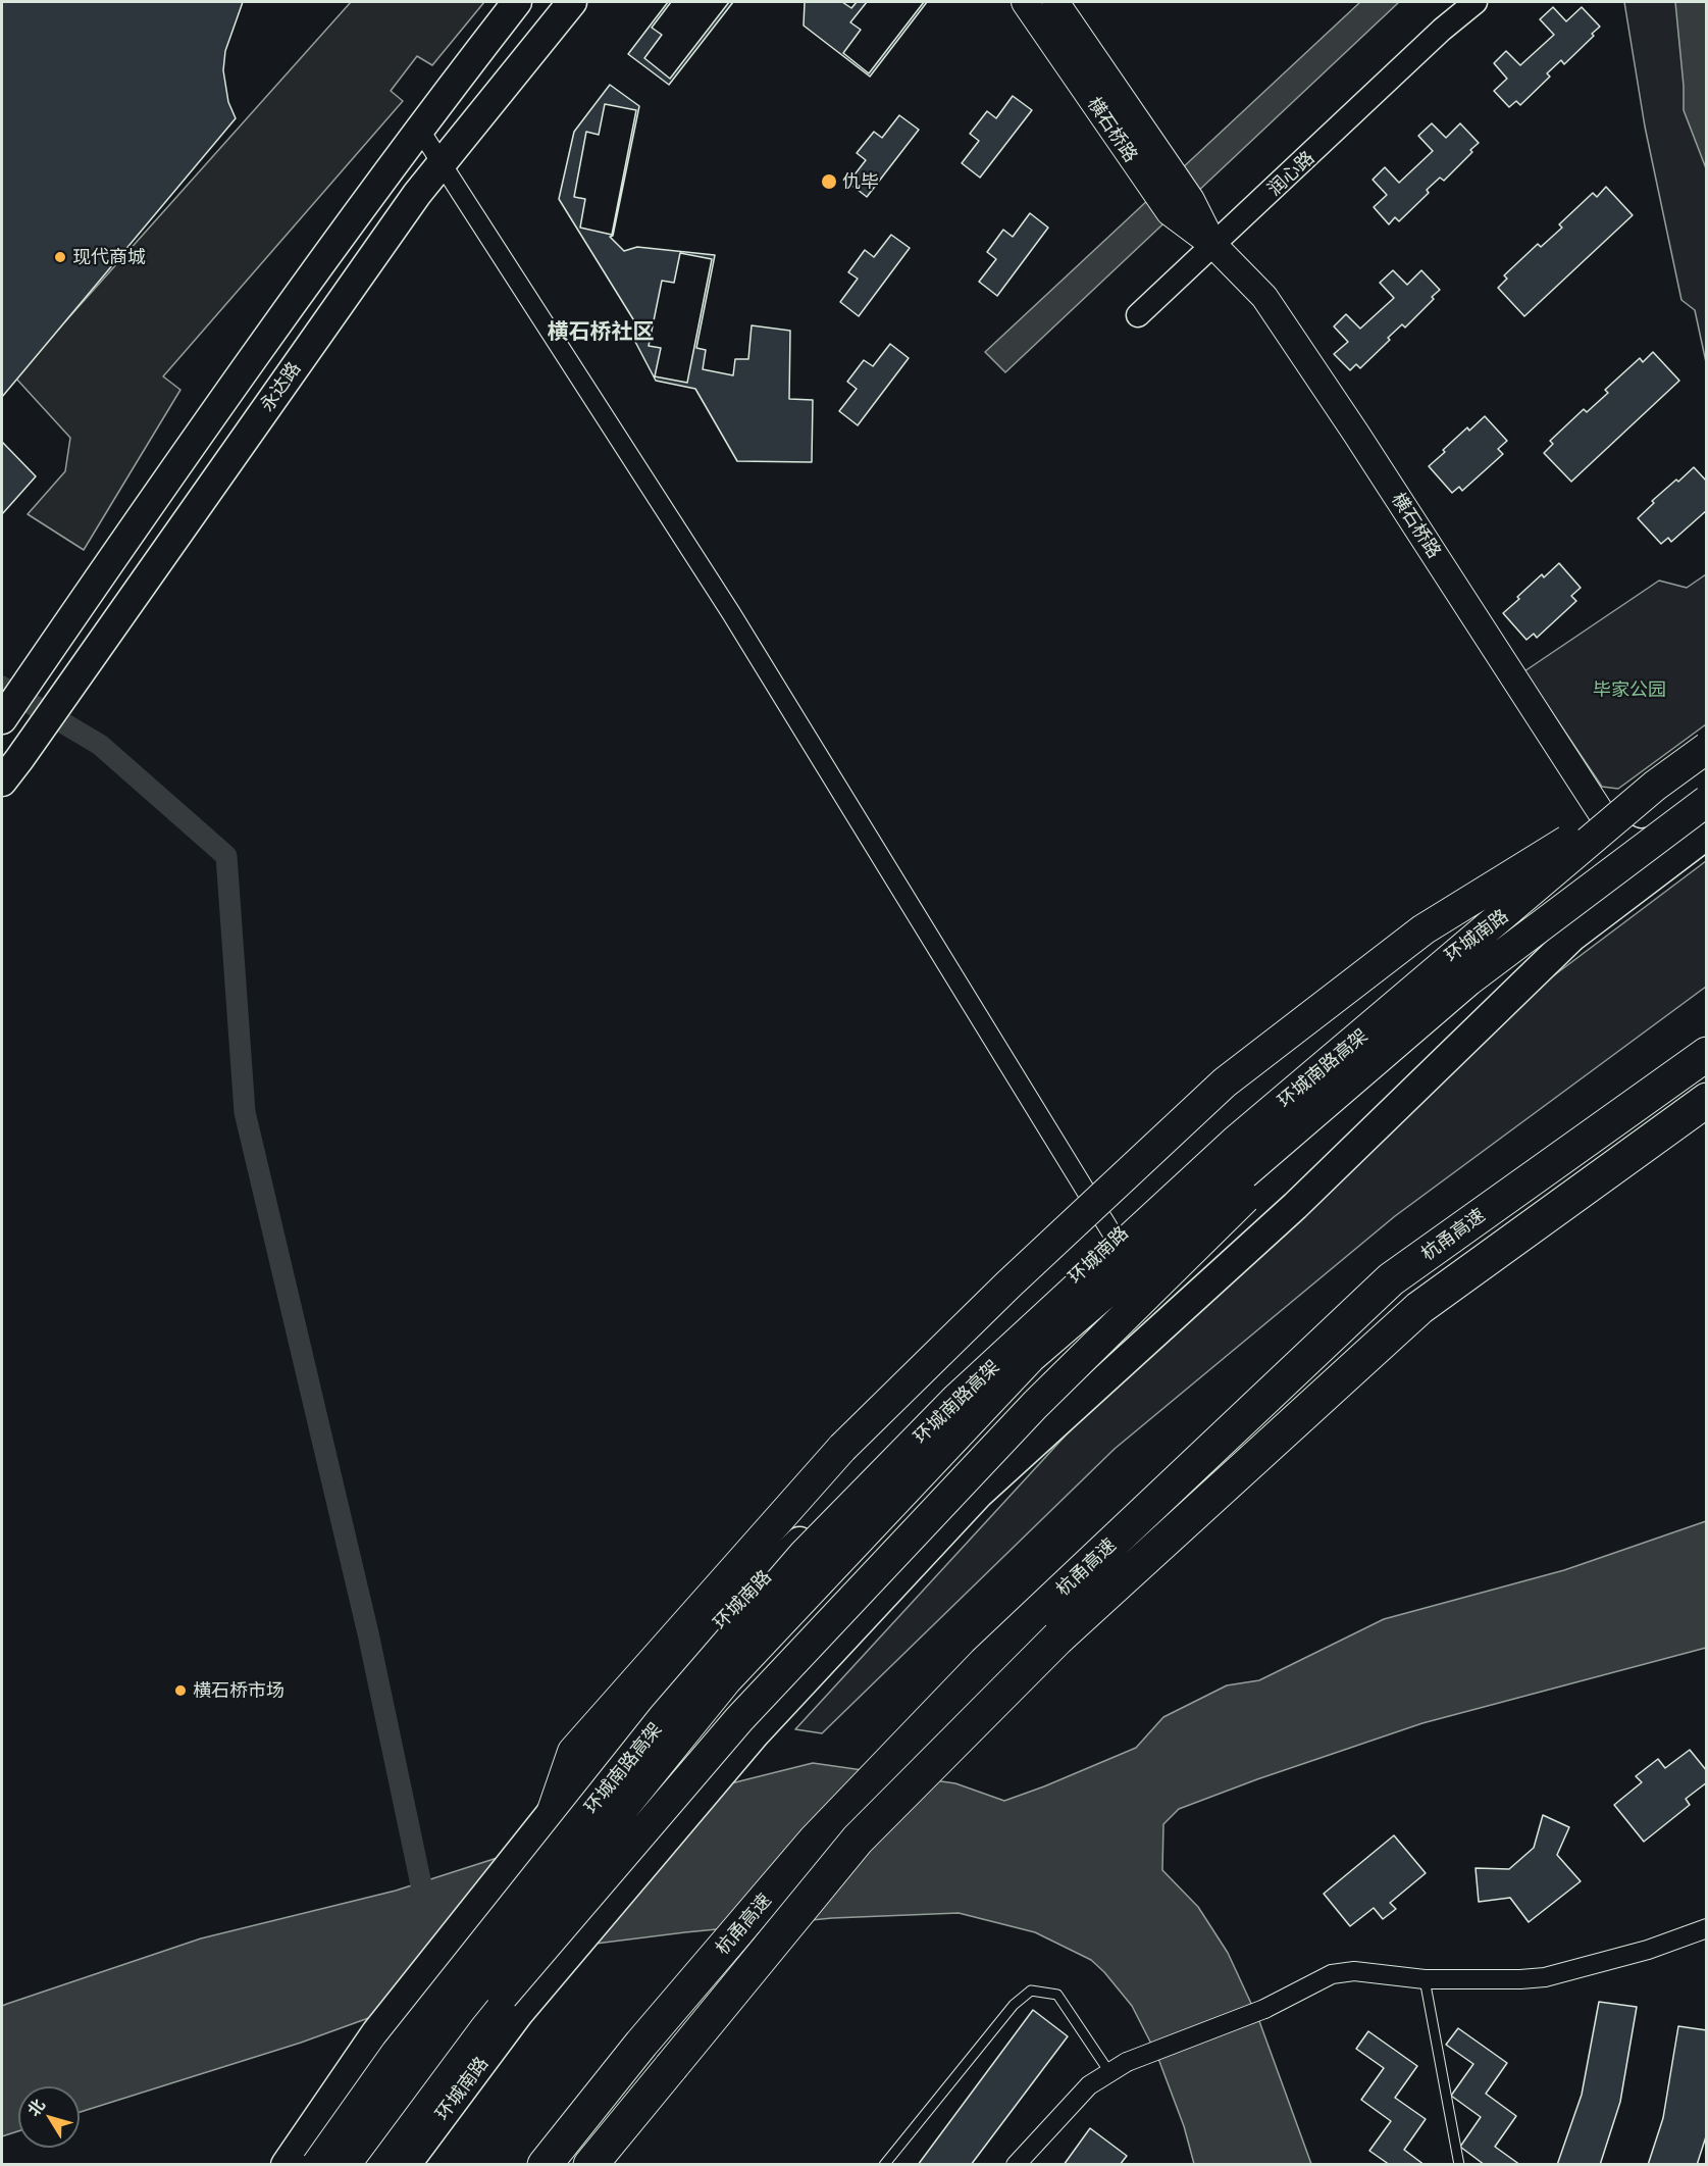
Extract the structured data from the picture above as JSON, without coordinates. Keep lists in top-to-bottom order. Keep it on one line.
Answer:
{"streets":{"highway":["环城南路高架","杭甬高速"],"main road":["横石桥路","永达路","环城南路"],"street":["润心路"]},"crossings":[["横石桥路","润心路"]],"districts":["横石桥社区"],"parks":["毕家公园"],"places":["仇毕","现代商城","横石桥市场"],"north":"top left"}
